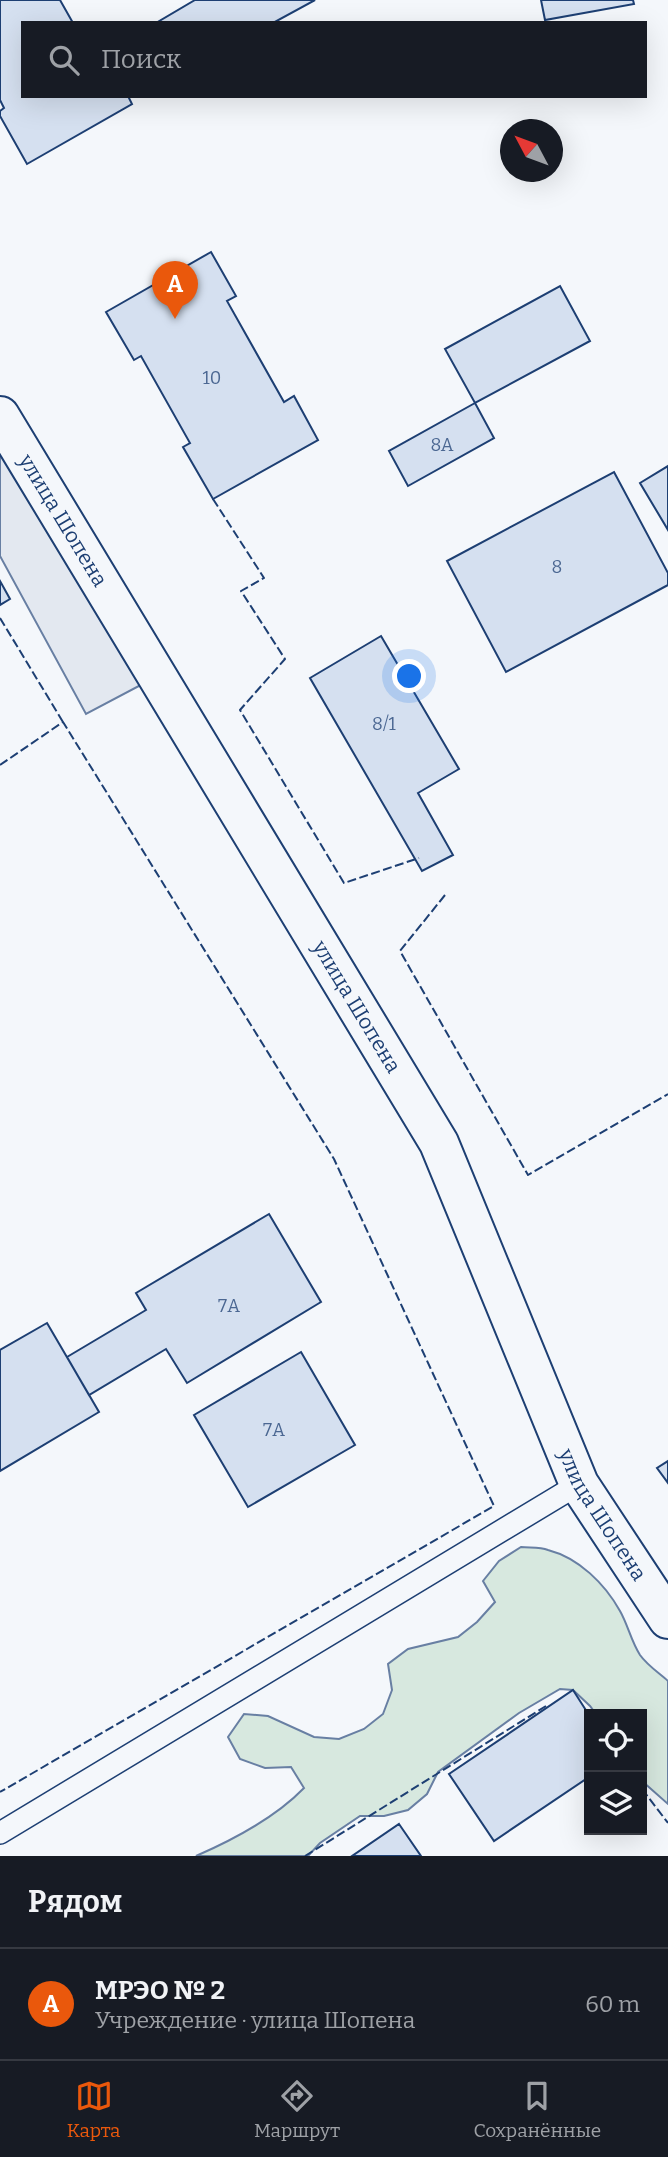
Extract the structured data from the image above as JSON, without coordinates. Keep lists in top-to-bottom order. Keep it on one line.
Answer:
{"streets":{"street":["улица Шопена"]},"house_numbers":["10","8А","8","8/1","7А","7А"],"north":"top left","page":{"search":"Поиск","pins":"A","heading":"Рядом","list":[{"mark":"A","name":"МРЭО № 2","note":"Учреждение · улица Шопена","value":"60 m"}],"nav":["Карта","Маршрут","Сохранённые"]}}
